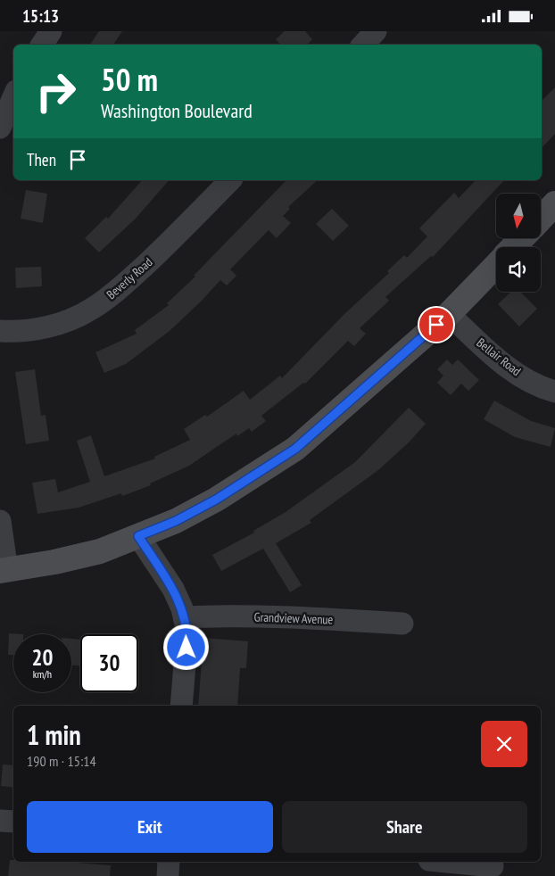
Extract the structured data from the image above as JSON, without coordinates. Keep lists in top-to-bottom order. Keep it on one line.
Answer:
{"streets":{"street":["Beverly Road","Bellair Road","Grandview Avenue"]},"north":"bottom","page":{"status":"15:13","turn":["50 m","Washington Boulevard"],"then":"Then","speed":"20 km/h","limit":"30","heading":["1 min","190 m · 15:14"],"buttons":["Exit","Share"]}}
